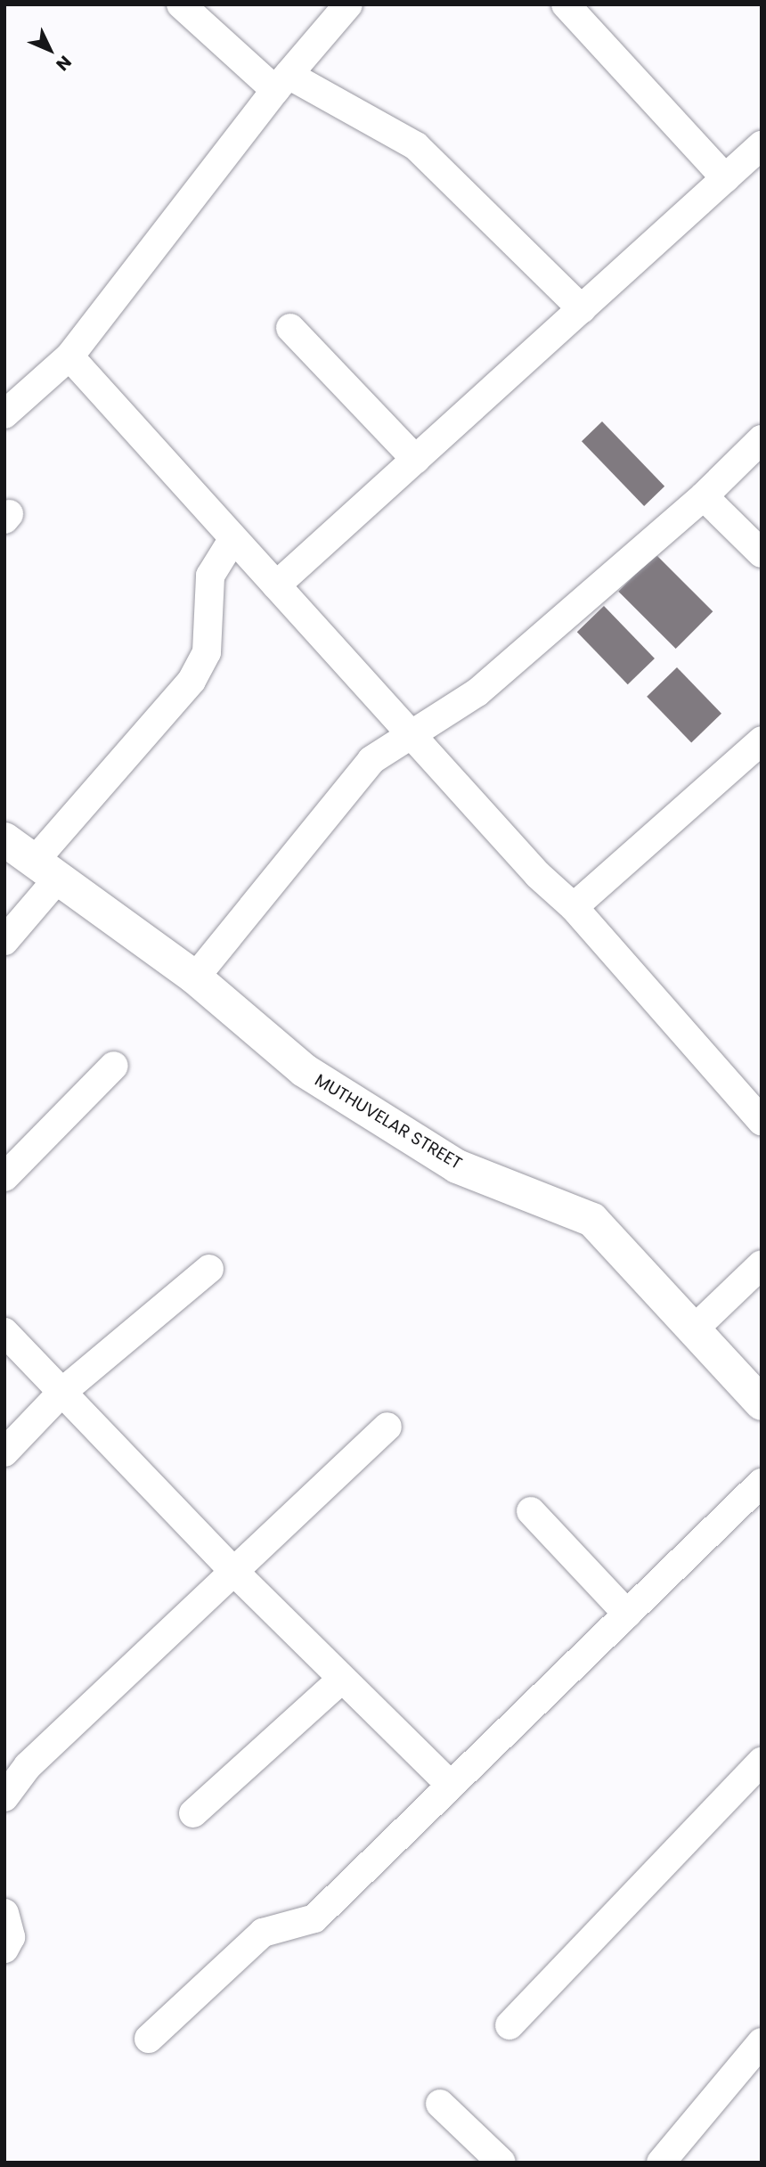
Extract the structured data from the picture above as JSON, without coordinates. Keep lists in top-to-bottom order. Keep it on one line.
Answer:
{"streets":{"street":["MUTHUVELAR STREET"]},"north":"bottom right"}
